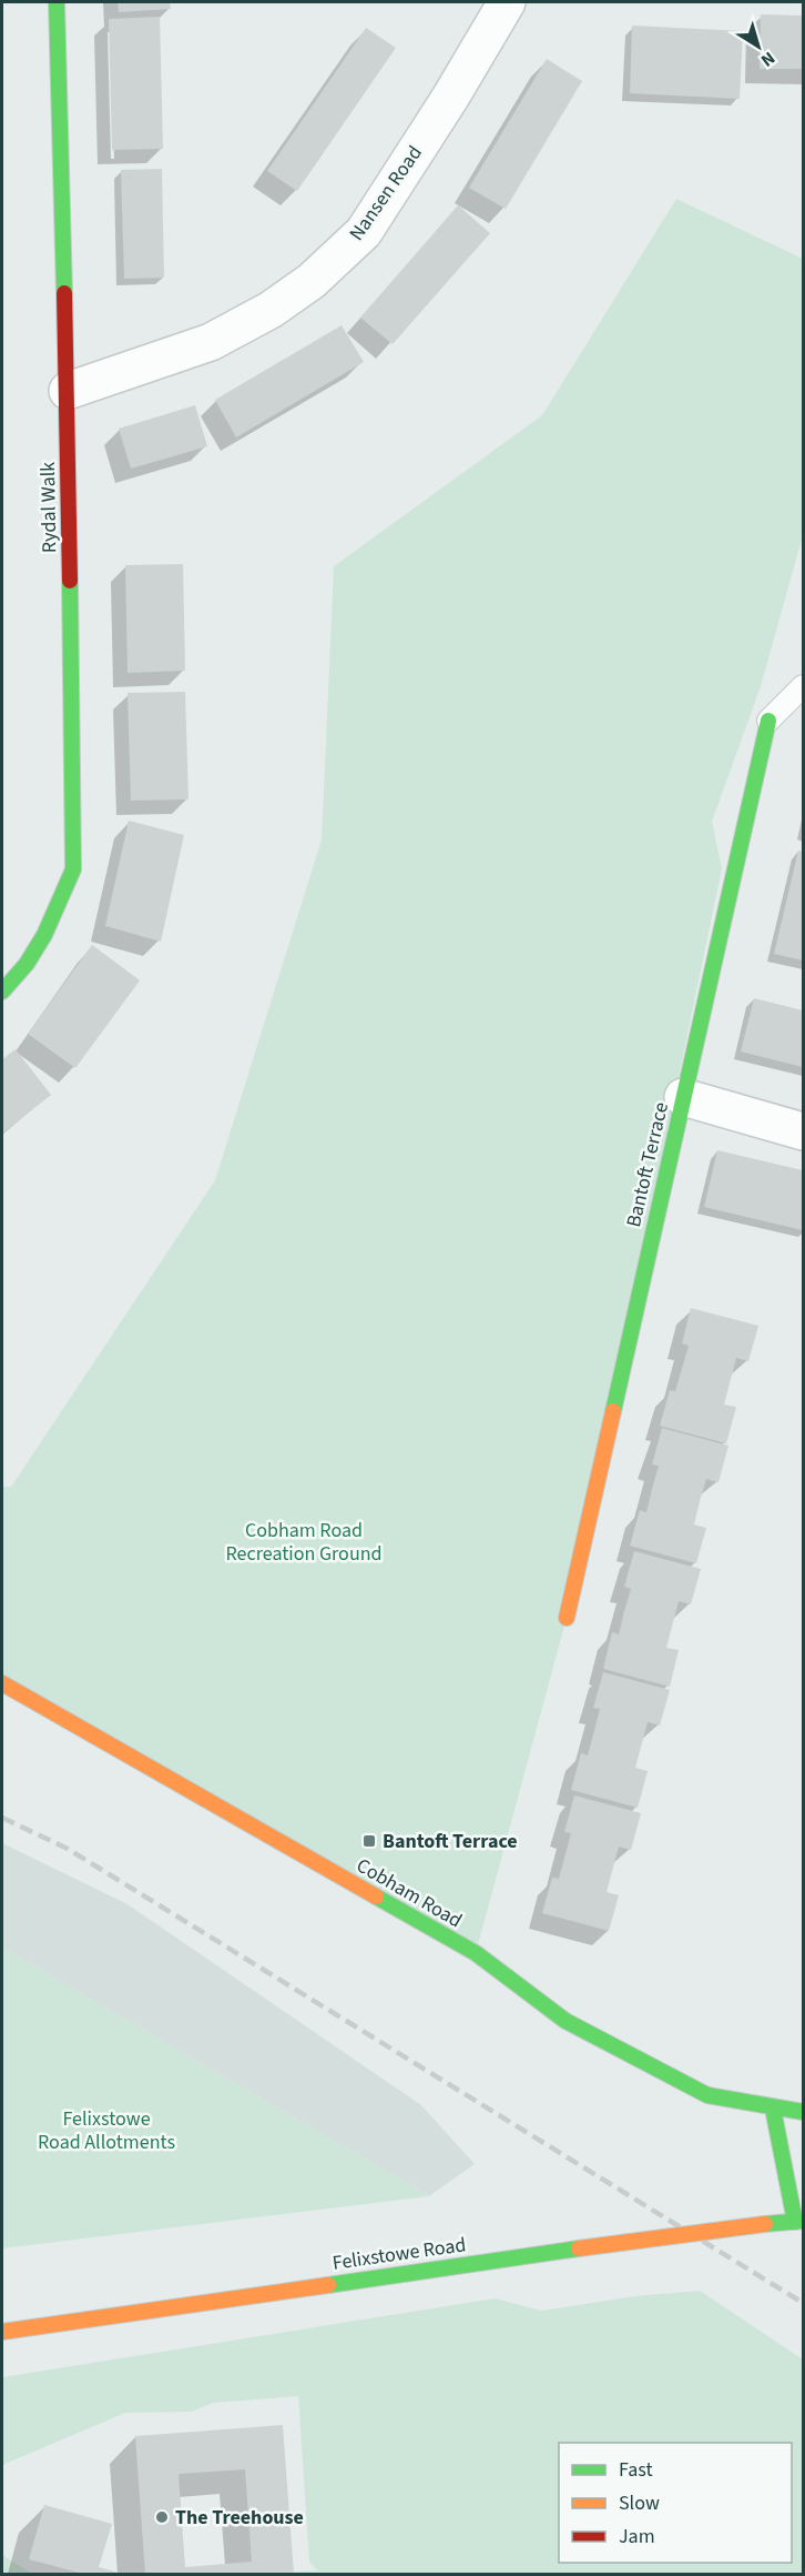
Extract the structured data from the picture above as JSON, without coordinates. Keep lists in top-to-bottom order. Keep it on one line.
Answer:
{"streets":{"street":["Nansen Road","Rydal Walk","Bantoft Terrace","Cobham Road","Felixstowe Road"]},"crossings":[["Nansen Road","Rydal Walk"]],"parks":["Cobham Road Recreation Ground","Felixstowe Road Allotments"],"places":{"transit":["Bantoft Terrace"],"other":["The Treehouse"]},"legend":["Fast","Slow","Jam"],"north":"bottom right"}
